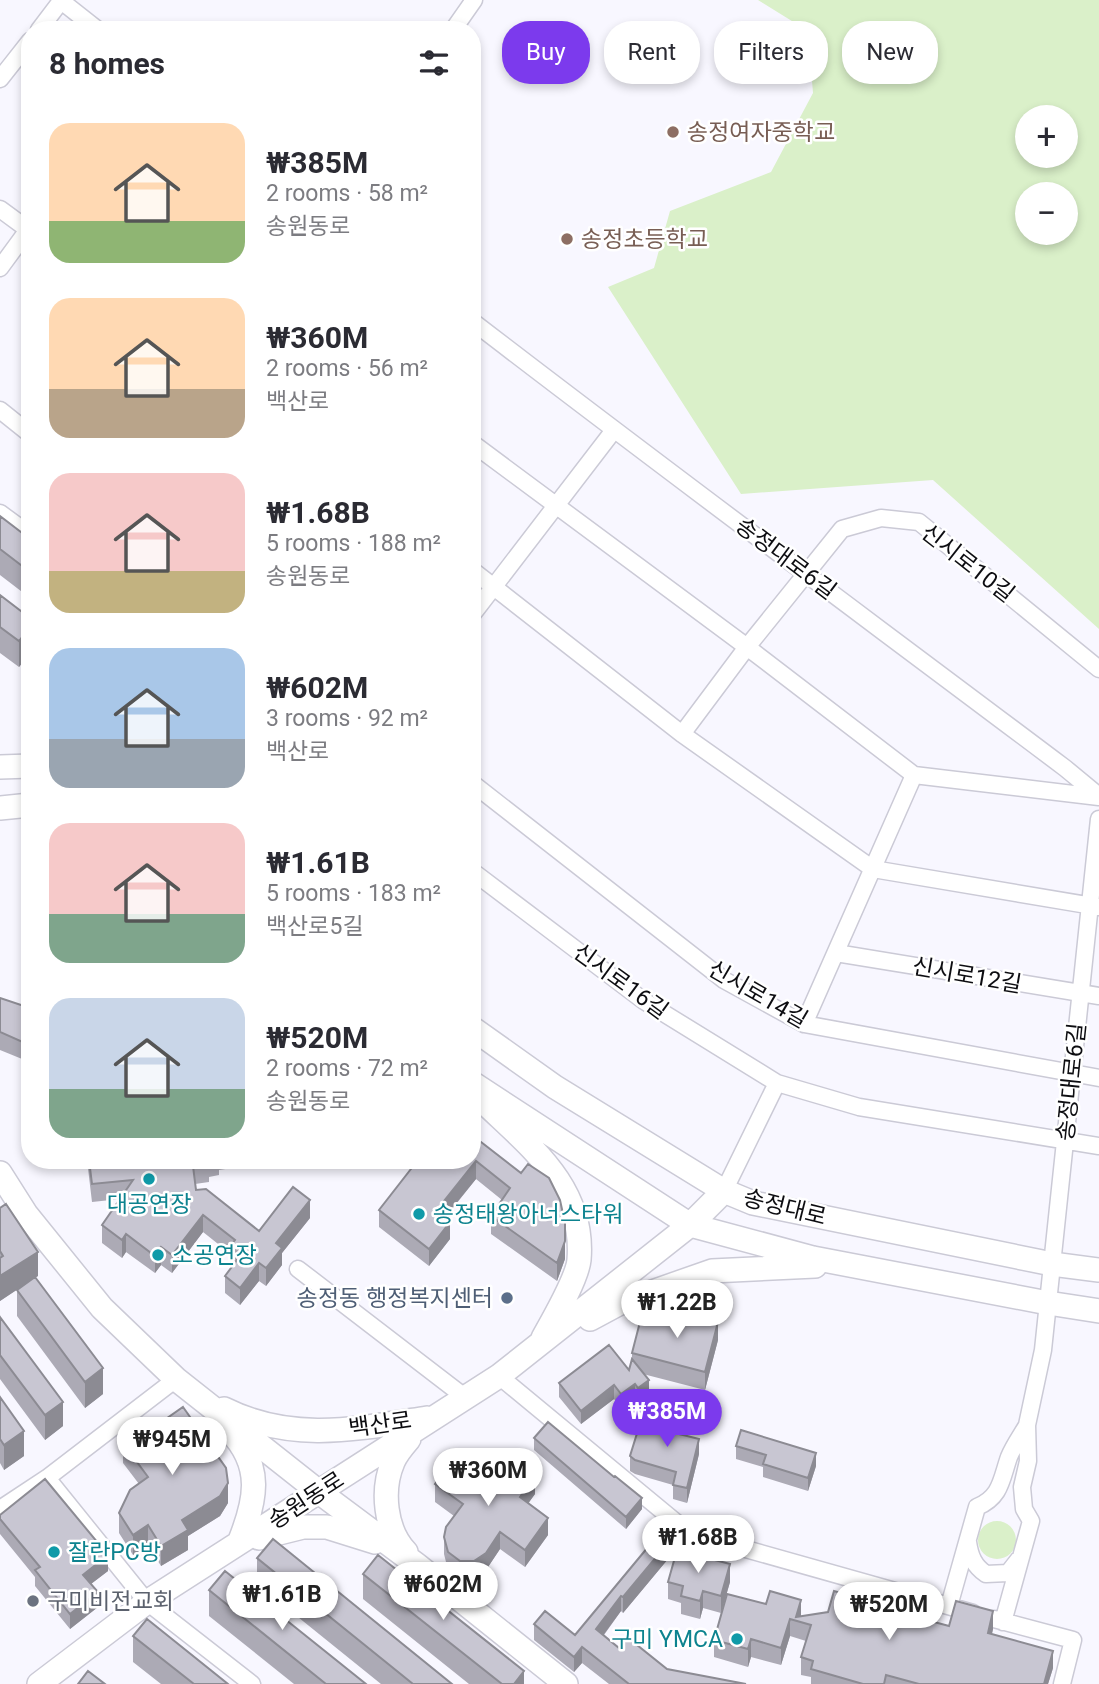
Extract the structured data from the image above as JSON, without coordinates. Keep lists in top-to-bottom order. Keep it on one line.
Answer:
{"streets":{"street":["송정대로6길","신시로10길","신시로12길","신시로16길","신시로14길","송정대로","백산로","송원동로"]},"crossings":[["송정대로6길","신시로10길"],["송정대로6길","신시로12길"],["송정대로6길","신시로16길"],["송정대로6길","신시로14길"],["송정대로6길","송정대로"],["송정대로","송원동로"],["백산로","송원동로"]],"places":["송정여자중학교","송정초등학교","대공연장","송정태왕아너스타워","소공연장","송정동 행정복지센터","잘란PC방","구미비전교회","구미 YMCA"],"page":{"chip":["Buy","Rent","Filters","New"],"heading":"8 homes","map_buttons":["+","−"],"list":[{"name":"₩385M","note":"2 rooms · 58 m² · 송원동로"},{"name":"₩360M","note":"2 rooms · 56 m² · 백산로"},{"name":"₩1.68B","note":"5 rooms · 188 m² · 송원동로"},{"name":"₩602M","note":"3 rooms · 92 m² · 백산로"},{"name":"₩1.61B","note":"5 rooms · 183 m² · 백산로5길"},{"name":"₩520M","note":"2 rooms · 72 m² · 송원동로"}],"price":["₩1.22B","₩385M","₩945M","₩360M","₩1.68B","₩602M","₩1.61B","₩520M"]}}
